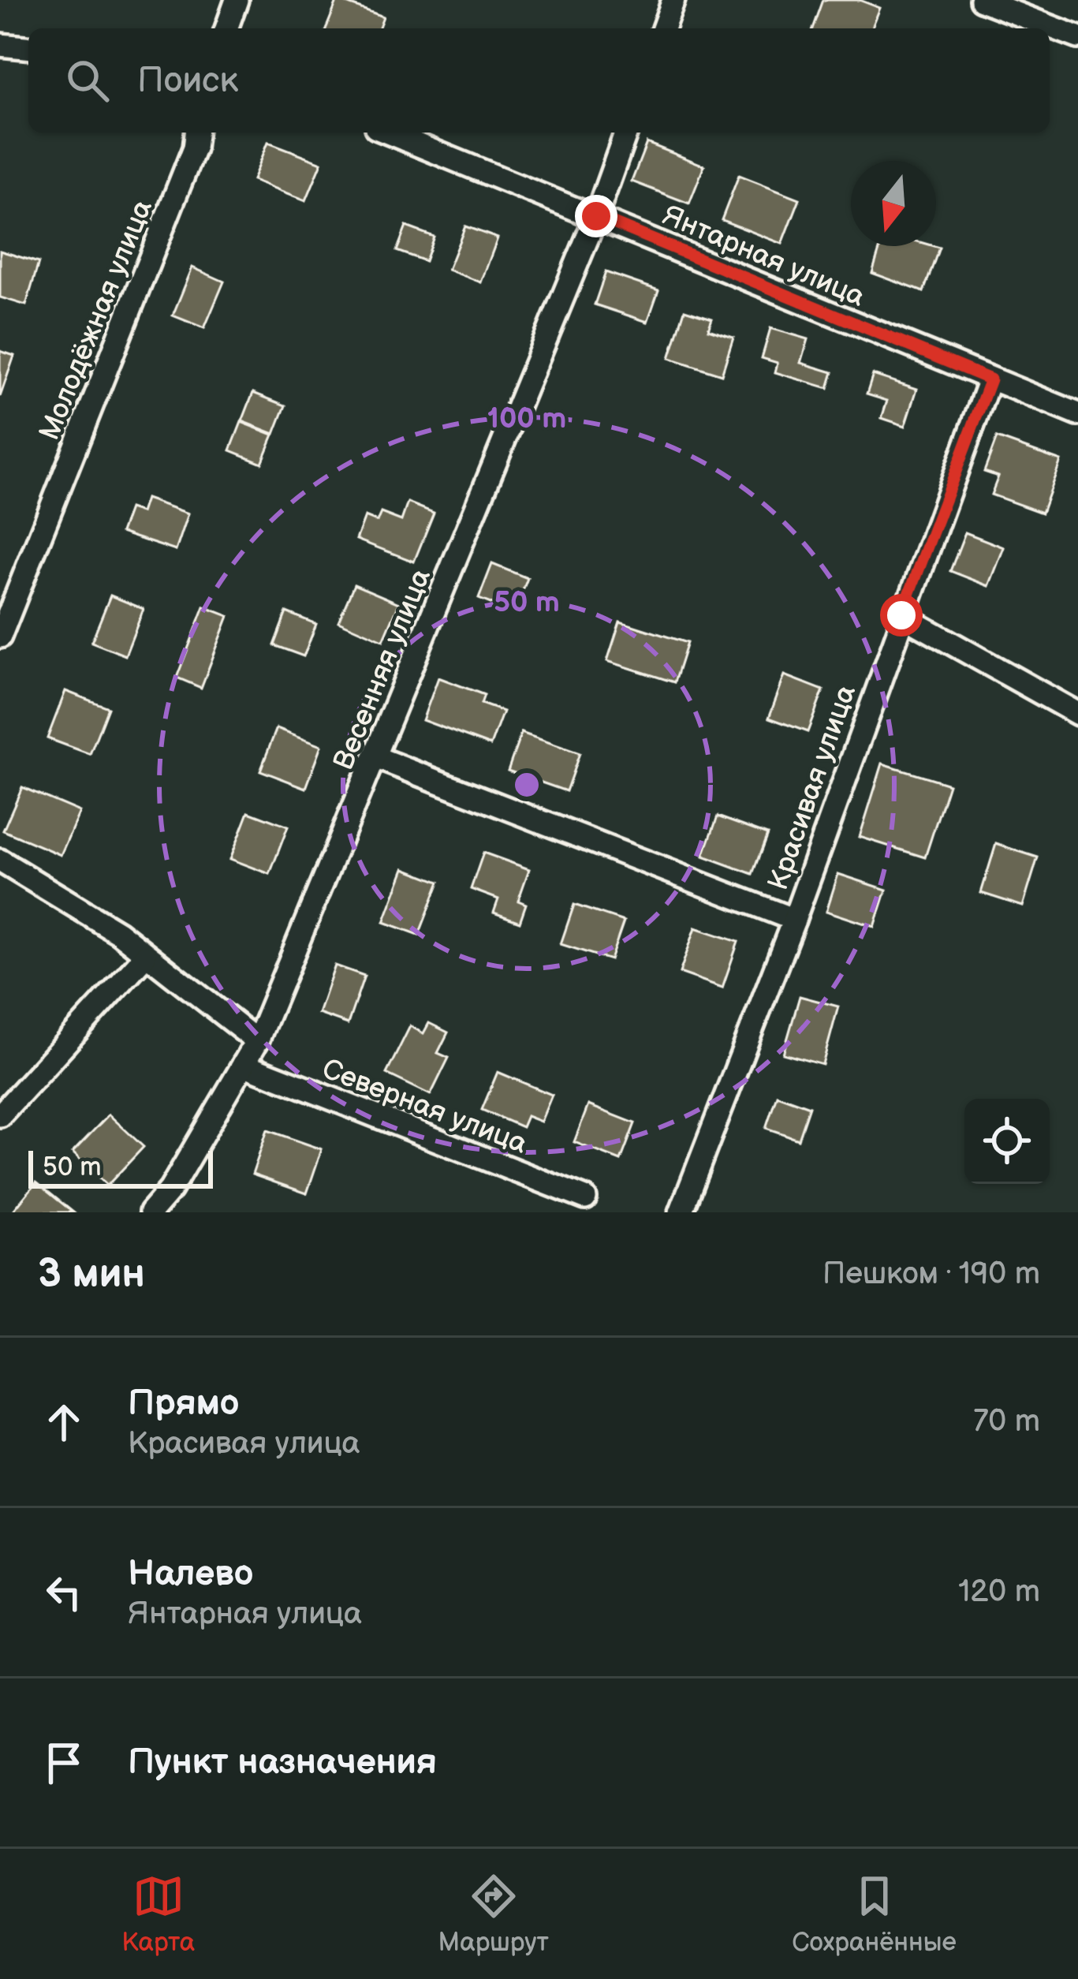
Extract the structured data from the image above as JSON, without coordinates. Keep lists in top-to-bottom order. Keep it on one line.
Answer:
{"streets":{"street":["Янтарная улица","Молодёжная улица","Весенняя улица","Красивая улица","Северная улица"]},"crossings":[["Янтарная улица","Весенняя улица"],["Янтарная улица","Красивая улица"],["Весенняя улица","Северная улица"]],"scale_bar":"50 m","north":"bottom","page":{"search":"Поиск","scale":"50 m","heading":["3 мин","Пешком · 190 m"],"list":[["Прямо","Красивая улица","70 m"],["Налево","Янтарная улица","120 m"],"Пункт назначения"],"nav":["Карта","Маршрут","Сохранённые"]},"rings":["100 m","50 m"]}
